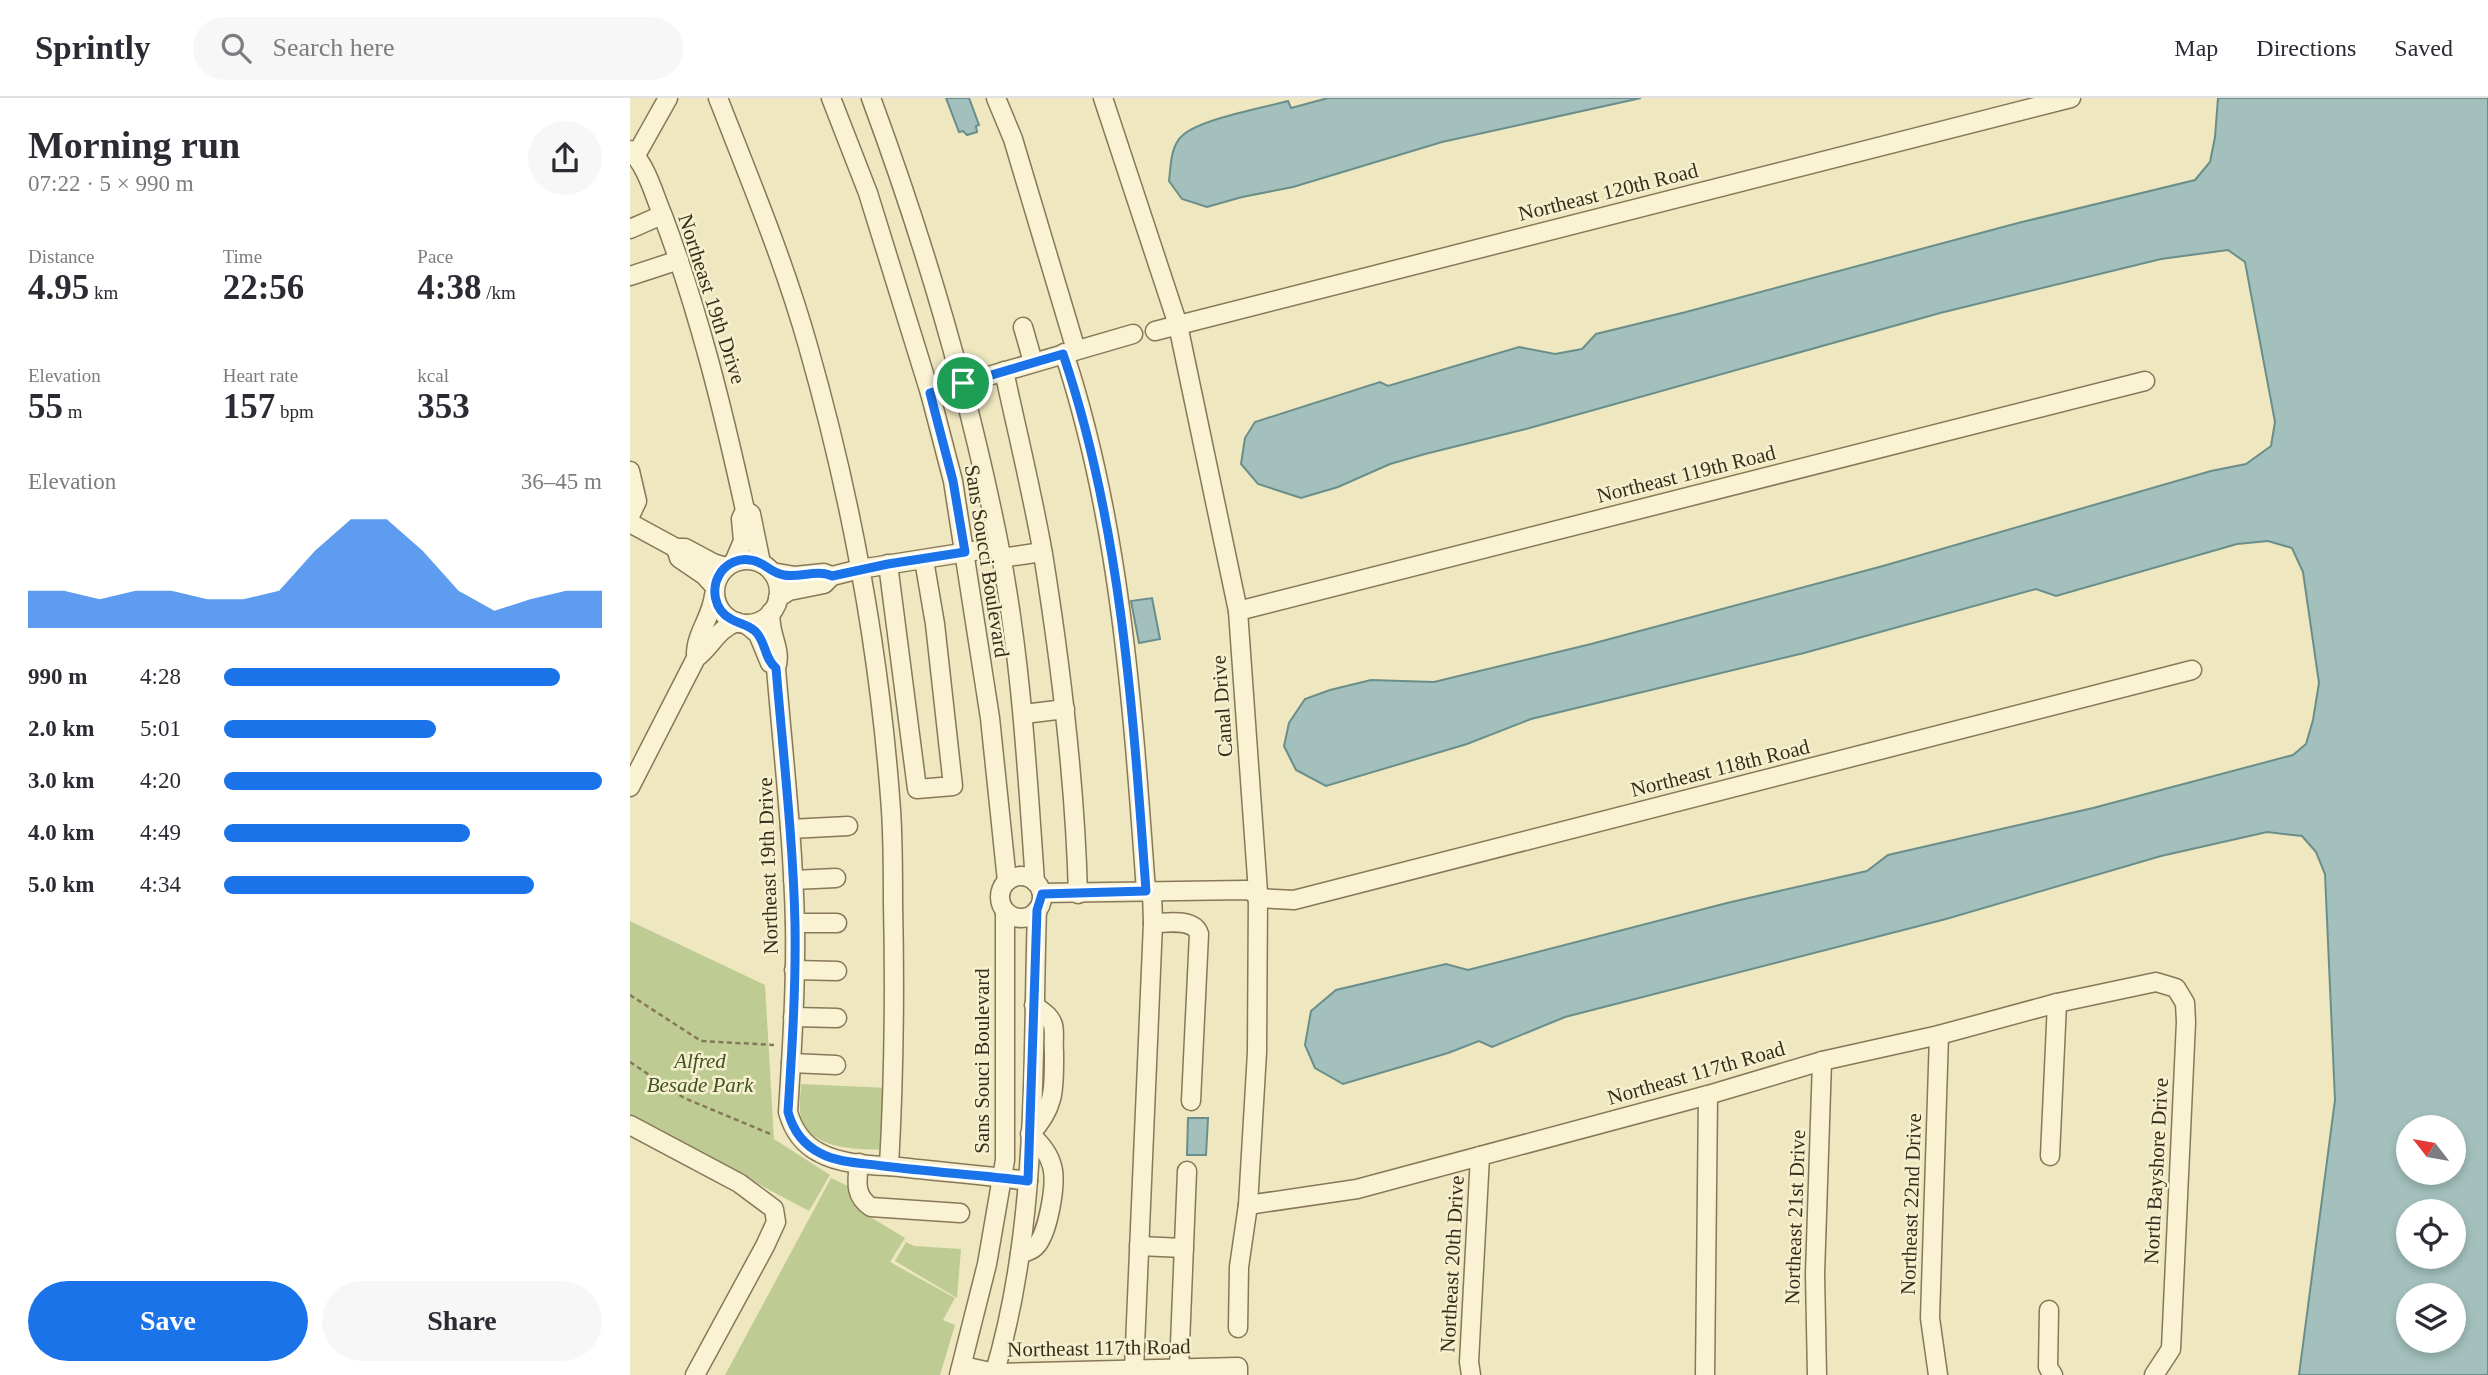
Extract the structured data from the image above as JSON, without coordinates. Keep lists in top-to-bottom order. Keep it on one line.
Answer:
{"streets":{"street":["Northeast 120th Road","Northeast 19th Drive","Northeast 119th Road","Sans Soucci Boulevard","Canal Drive","Northeast 118th Road","Sans Souci Boulevard","Northeast 117th Road","North Bayshore Drive","Northeast 22nd Drive","Northeast 21st Drive","Northeast 20th Drive"]},"crossings":[["Northeast 120th Road","Canal Drive"],["Northeast 19th Drive","Sans Souci Boulevard"],["Northeast 119th Road","Canal Drive"],["Sans Soucci Boulevard","Northeast 118th Road"],["Sans Soucci Boulevard","Sans Souci Boulevard"],["Canal Drive","Northeast 118th Road"],["Canal Drive","Northeast 117th Road"],["Northeast 118th Road","Sans Souci Boulevard"],["Sans Souci Boulevard","Northeast 117th Road"],["Northeast 117th Road","North Bayshore Drive"],["Northeast 117th Road","Northeast 22nd Drive"],["Northeast 117th Road","Northeast 21st Drive"],["Northeast 117th Road","Northeast 20th Drive"]],"parks":["Alfred Besade Park"],"north":"top left","page":{"header":"Sprintly","search":"Search here","nav":["Map","Directions","Saved"],"heading":["Morning run","07:22 · 5 × 990 m"],"stats":[["Distance","4.95 km"],["Time","22:56"],["Pace","4:38 /km"],["Elevation","55 m"],["Heart rate","157 bpm"],["kcal","353"]],"chart":["Elevation","36–45 m"],"list":[{"name":"990 m","note":"4:28"},{"name":"2.0 km","note":"5:01"},{"name":"3.0 km","note":"4:20"},{"name":"4.0 km","note":"4:49"},{"name":"5.0 km","note":"4:34"}],"buttons":["Save","Share"]}}
